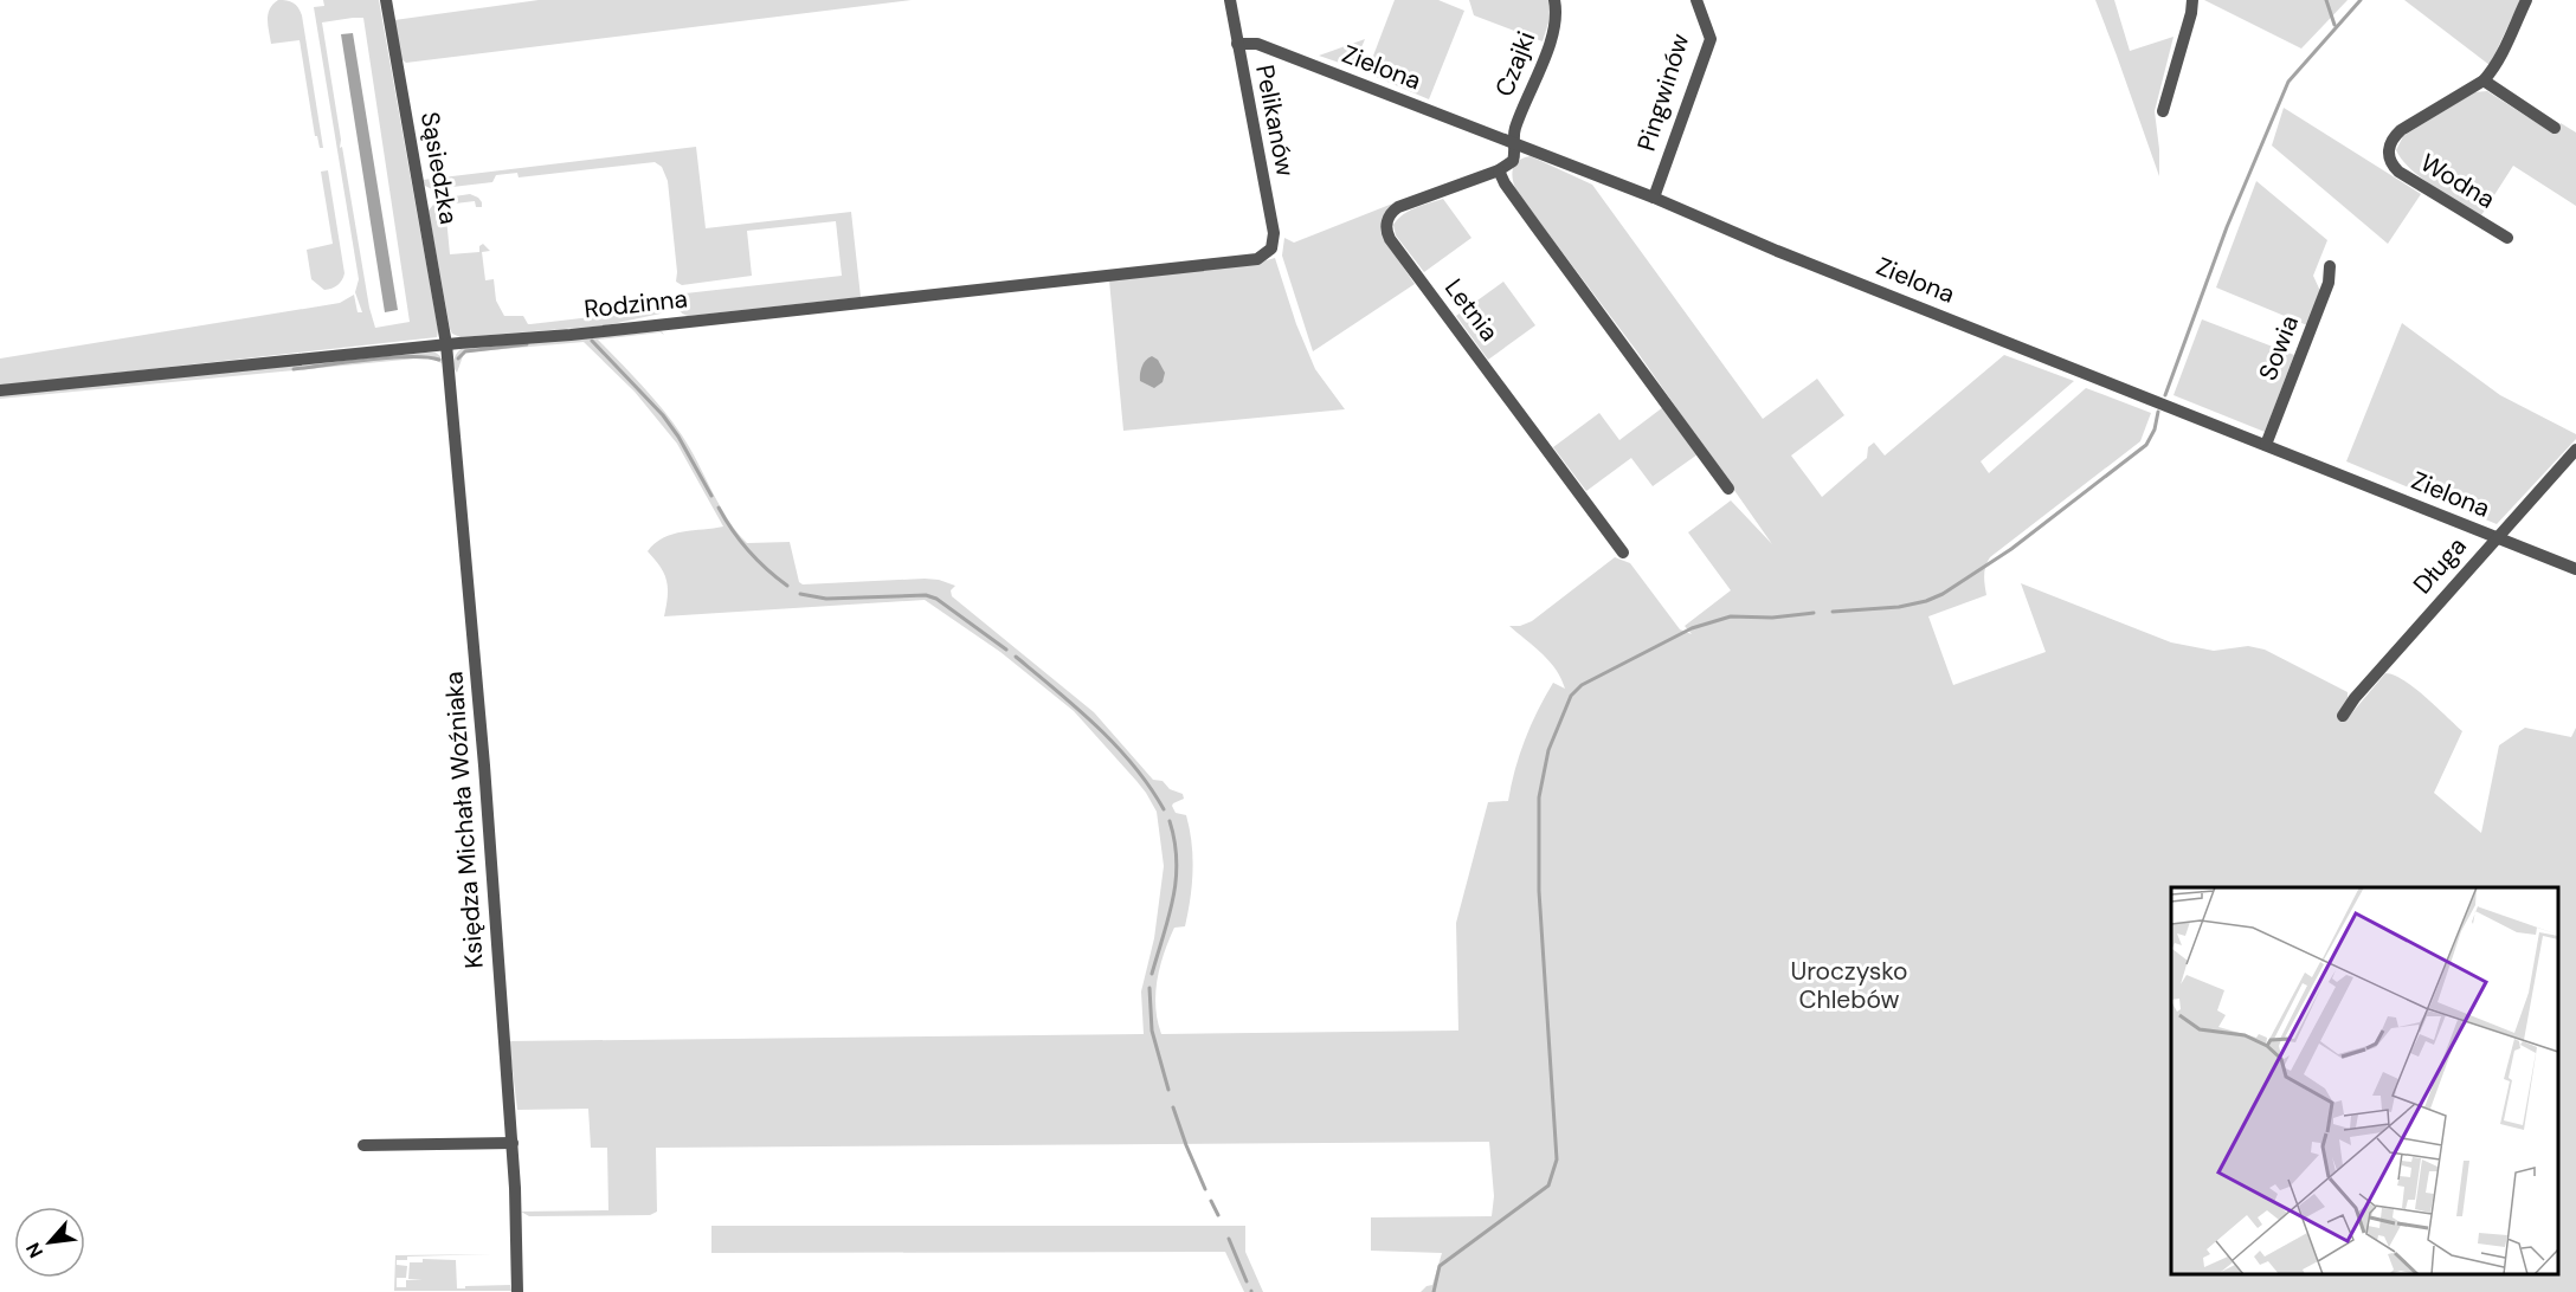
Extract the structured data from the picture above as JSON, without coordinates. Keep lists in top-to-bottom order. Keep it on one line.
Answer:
{"streets":{"street":["Czajki","Zielona","Pingwinów","Pelikanów","Sąsiedzka","Wodna","Rodzinna","Letnia","Sowia","Długa","Księdza Michała Woźniaka"]},"crossings":[["Czajki","Zielona"],["Zielona","Pingwinów"],["Zielona","Pelikanów"],["Zielona","Sowia"],["Zielona","Długa"],["Pelikanów","Rodzinna"],["Sąsiedzka","Rodzinna"],["Sąsiedzka","Księdza Michała Woźniaka"],["Rodzinna","Księdza Michała Woźniaka"]],"parks":["Uroczysko Chlebów"],"north":"bottom left"}
